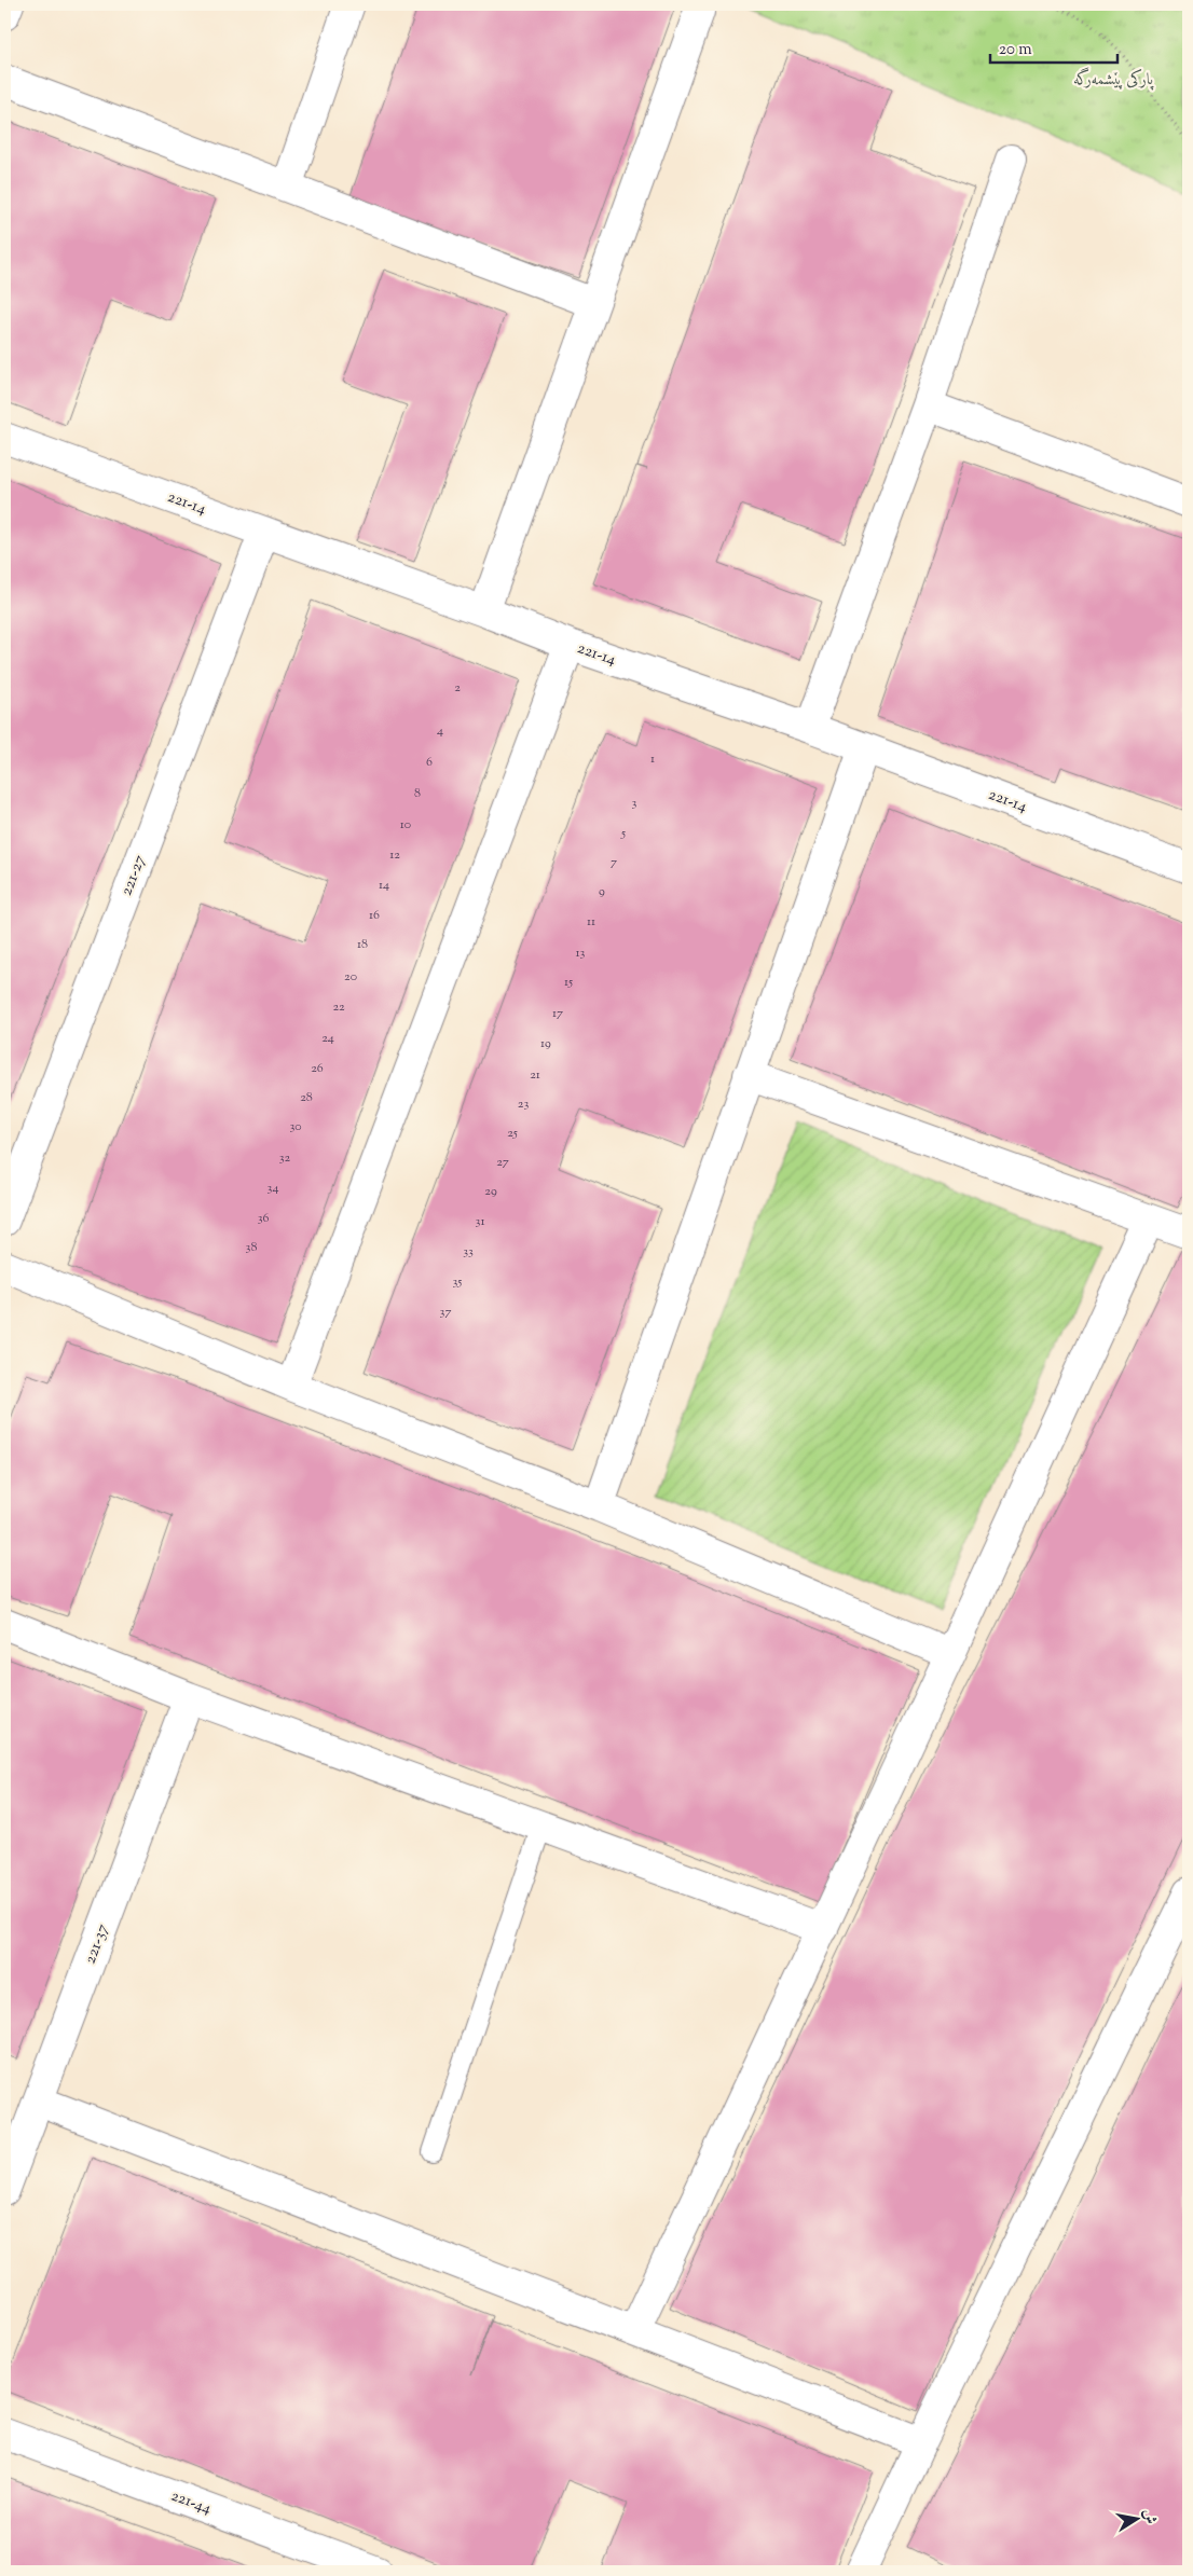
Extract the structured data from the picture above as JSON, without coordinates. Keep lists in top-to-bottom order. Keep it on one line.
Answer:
{"streets":{"street":["221-14","221-27","221-37","221-44"]},"crossings":[["221-14","221-27"]],"parks":["پارکی پێشمەرگە"],"house_numbers":["2","4","1","6","8","3","10","5","12","7","14","9","16","11","18","13","20","15","22","17","24","19","26","21","28","23","30","25","32","27","34","29","36","31","38","33","35","37"],"scale_bar":"20 m","north":"right"}
